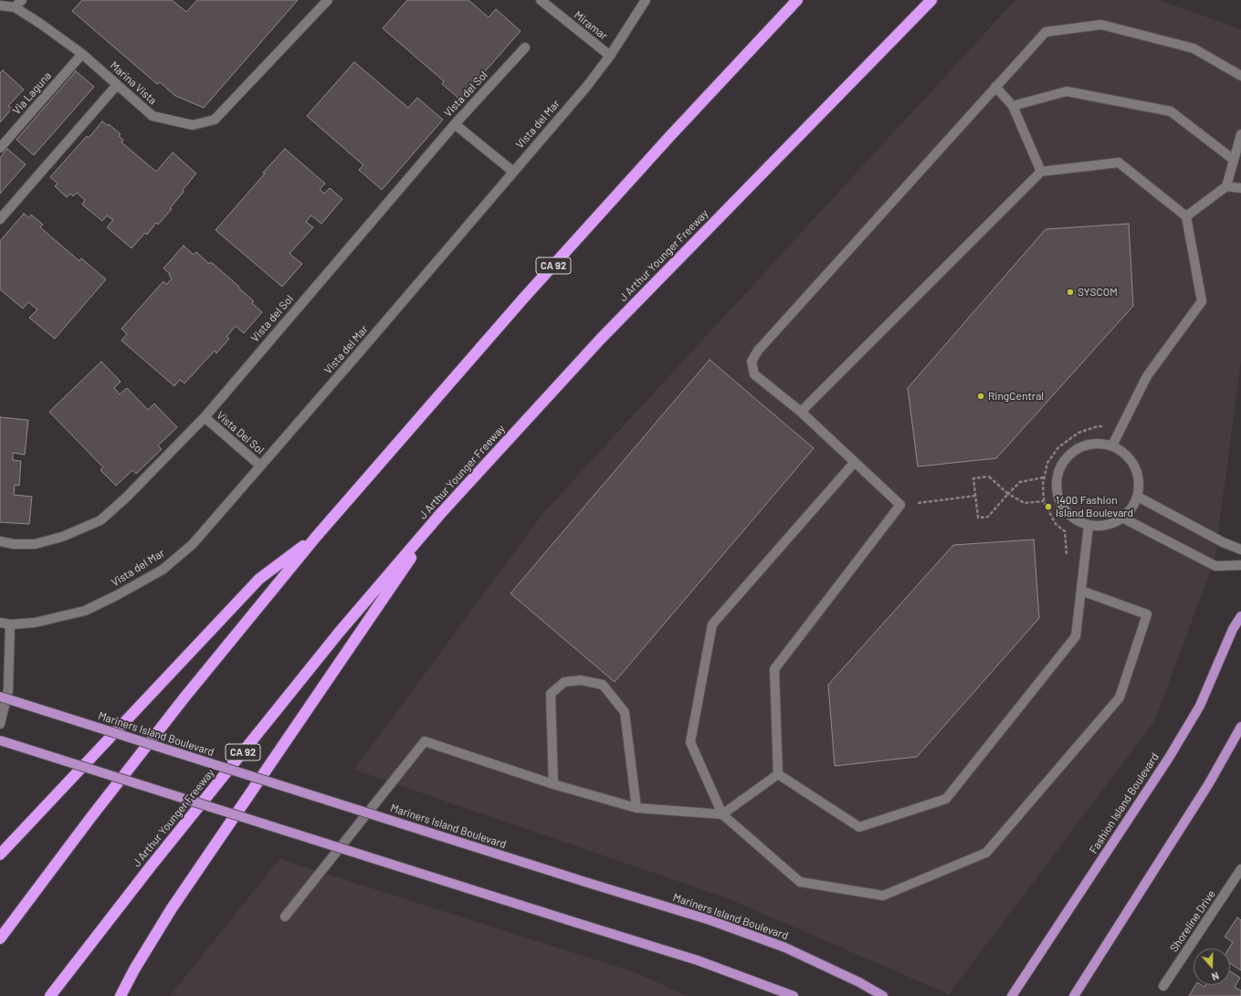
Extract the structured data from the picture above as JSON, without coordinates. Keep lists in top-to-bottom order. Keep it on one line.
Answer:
{"streets":{"highway":["J Arthur Younger Freeway","CA 92"],"main road":["Mariners Island Boulevard","Fashion Island Boulevard"],"street":["Miramar","Marina Vista","Via Laguna","Vista del Sol","Vista del Mar","Vista Del Sol","Shoreline Drive"]},"crossings":[["Miramar","Vista del Mar"],["Marina Vista","Via Laguna"],["Vista del Sol","Vista Del Sol"],["Vista del Mar","Vista Del Sol"]],"places":["SYSCOM","RingCentral","1400 Fashion Island Boulevard"],"north":"bottom"}
